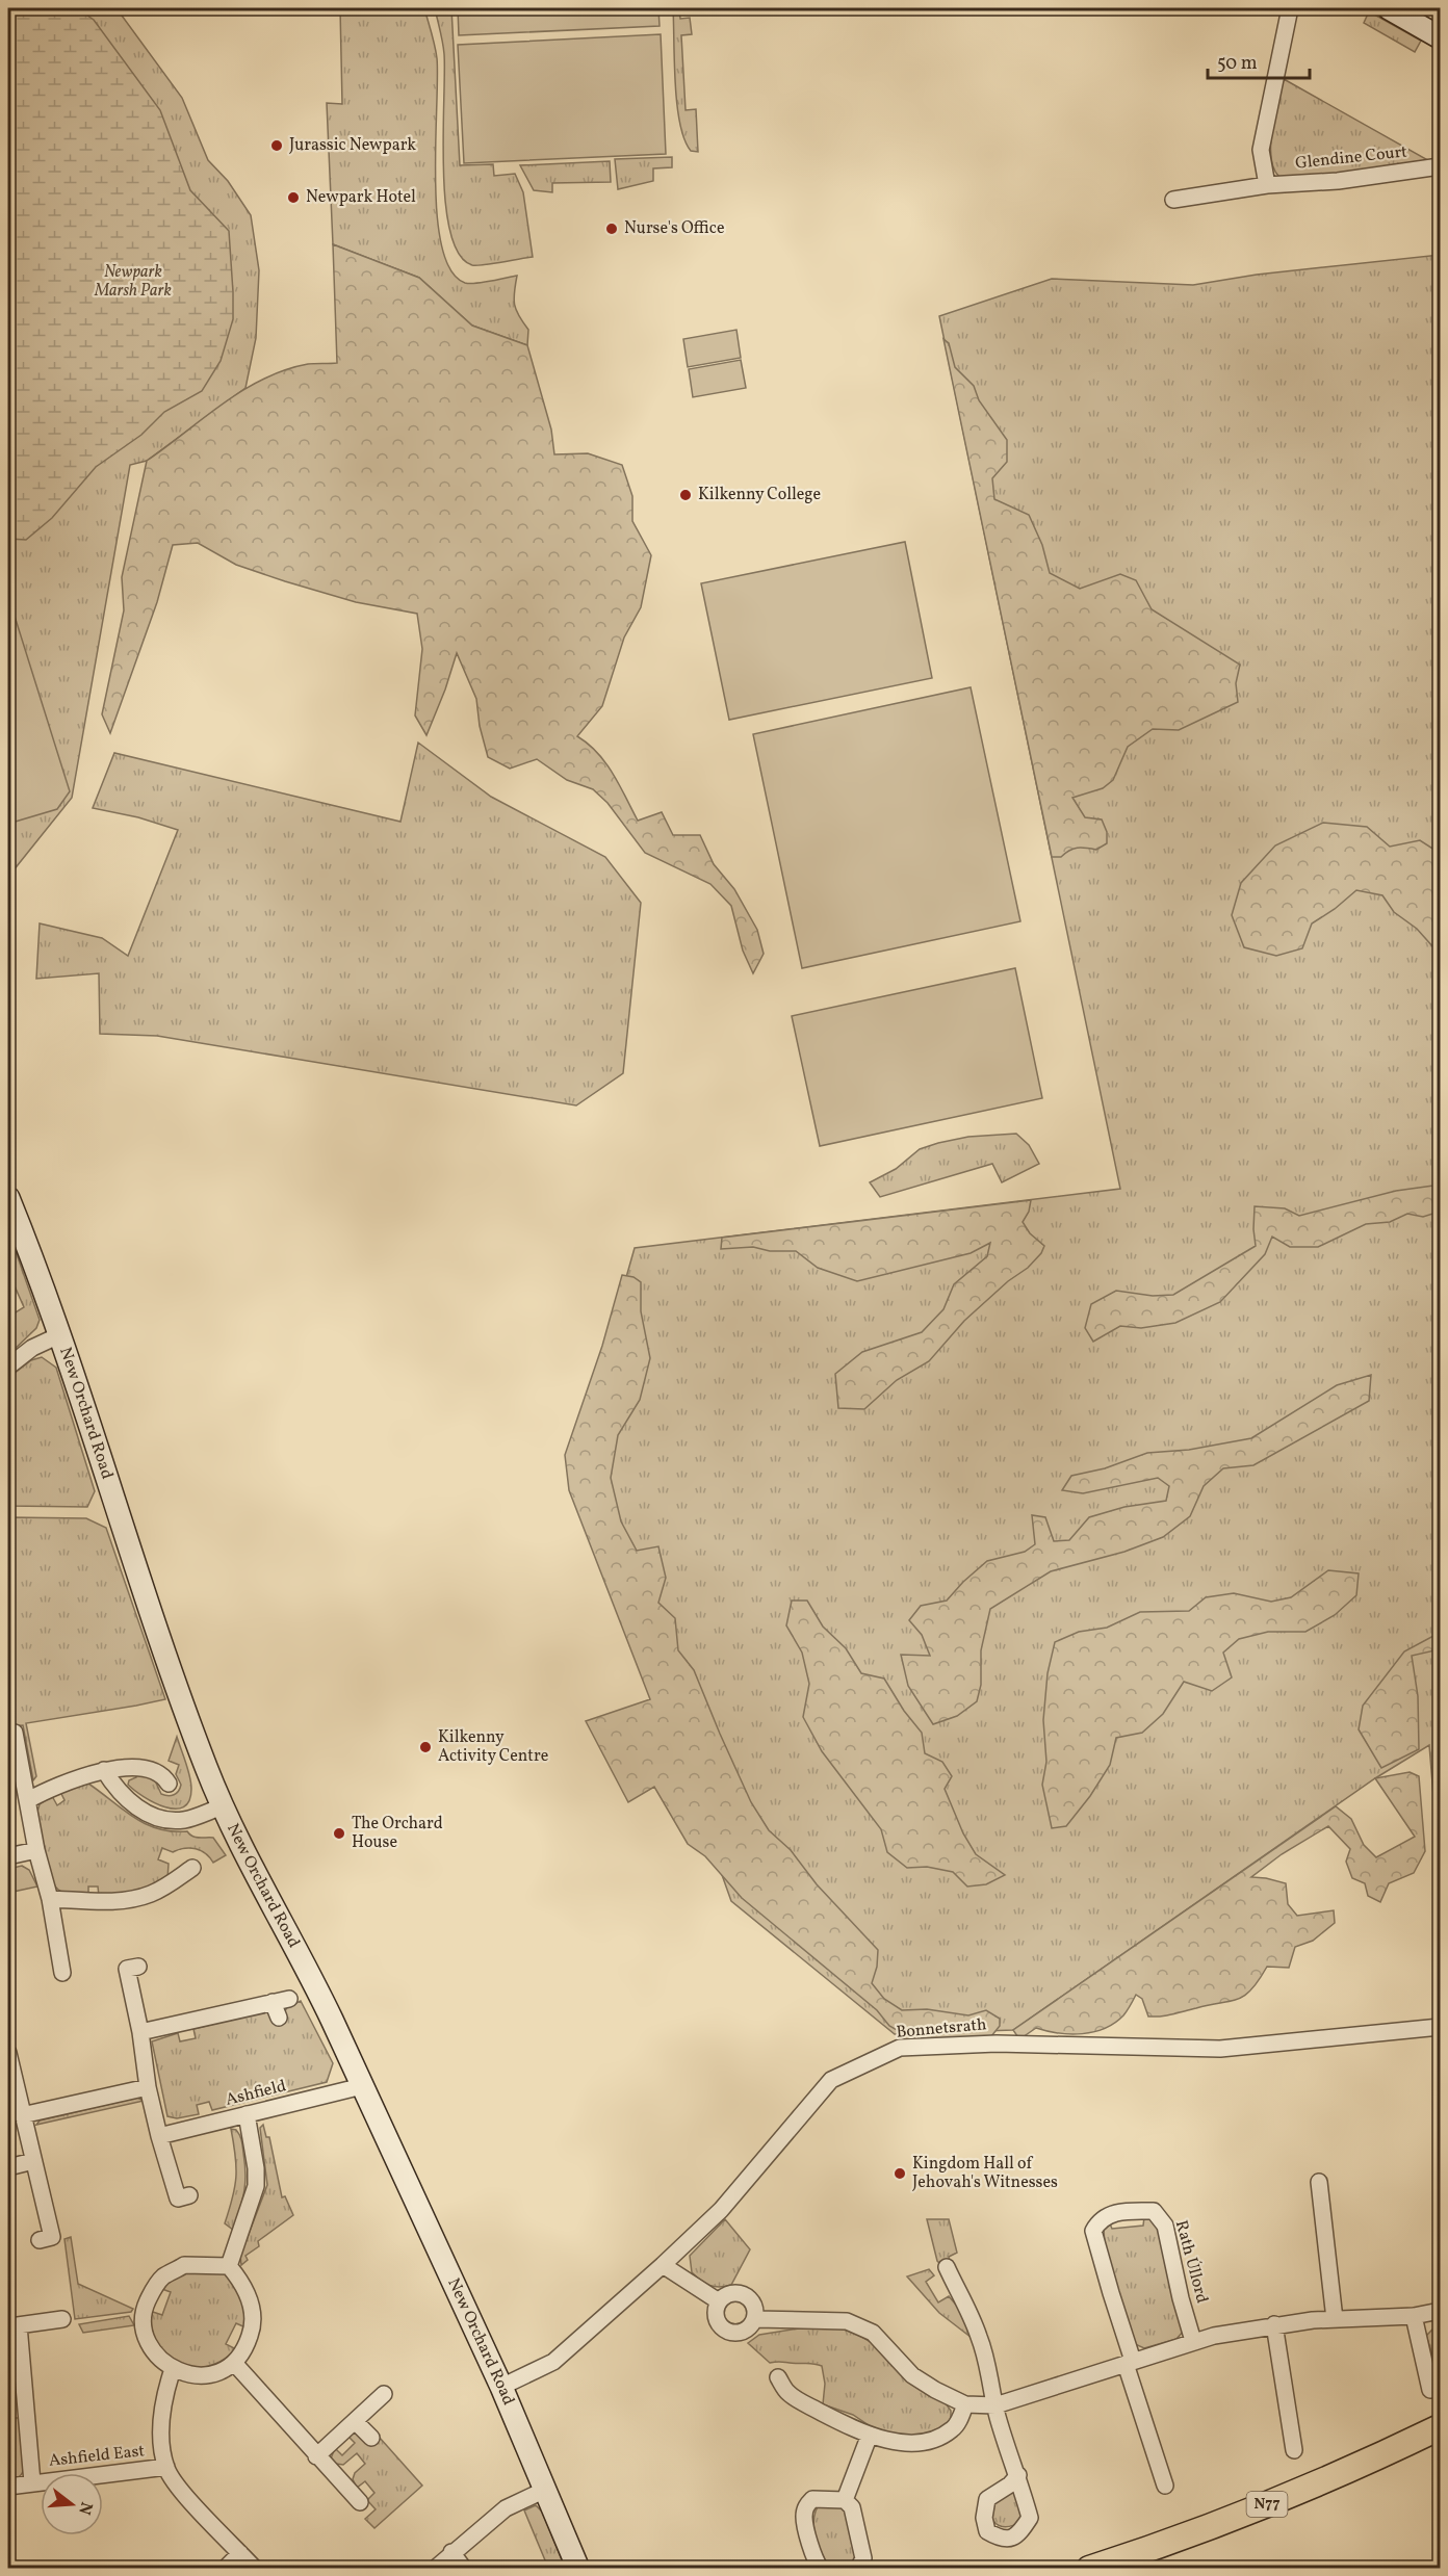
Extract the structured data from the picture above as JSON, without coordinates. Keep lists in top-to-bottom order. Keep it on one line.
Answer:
{"streets":{"main road":["N77"],"street":["Glendine Court","New Orchard Road","Bonnetsrath","Ashfield","Rath Úllord","Ashfield East"]},"crossings":[["New Orchard Road","Bonnetsrath"],["New Orchard Road","Ashfield"]],"parks":["Newpark Marsh Park"],"places":["Jurassic Newpark","Newpark Hotel","Nurse's Office","Kilkenny College","Kilkenny Activity Centre","The Orchard House","Kingdom Hall of Jehovah's Witnesses"],"scale_bar":"50 m","north":"right"}
